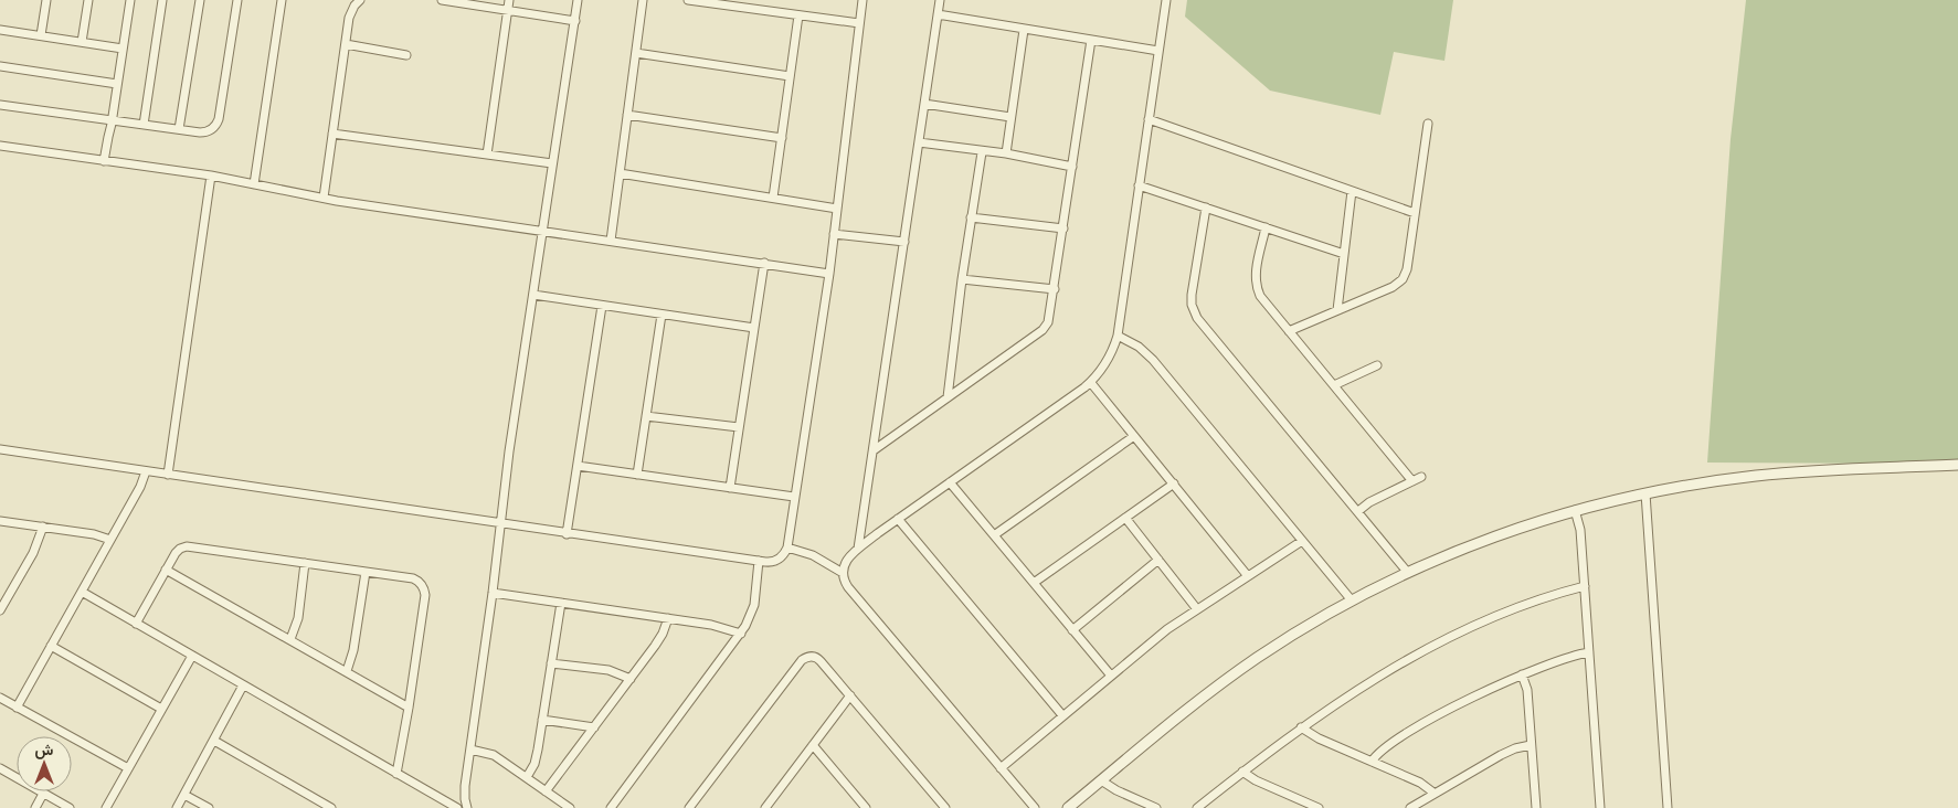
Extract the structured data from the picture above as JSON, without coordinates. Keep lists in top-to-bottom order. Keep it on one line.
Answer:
{"north":"top"}
